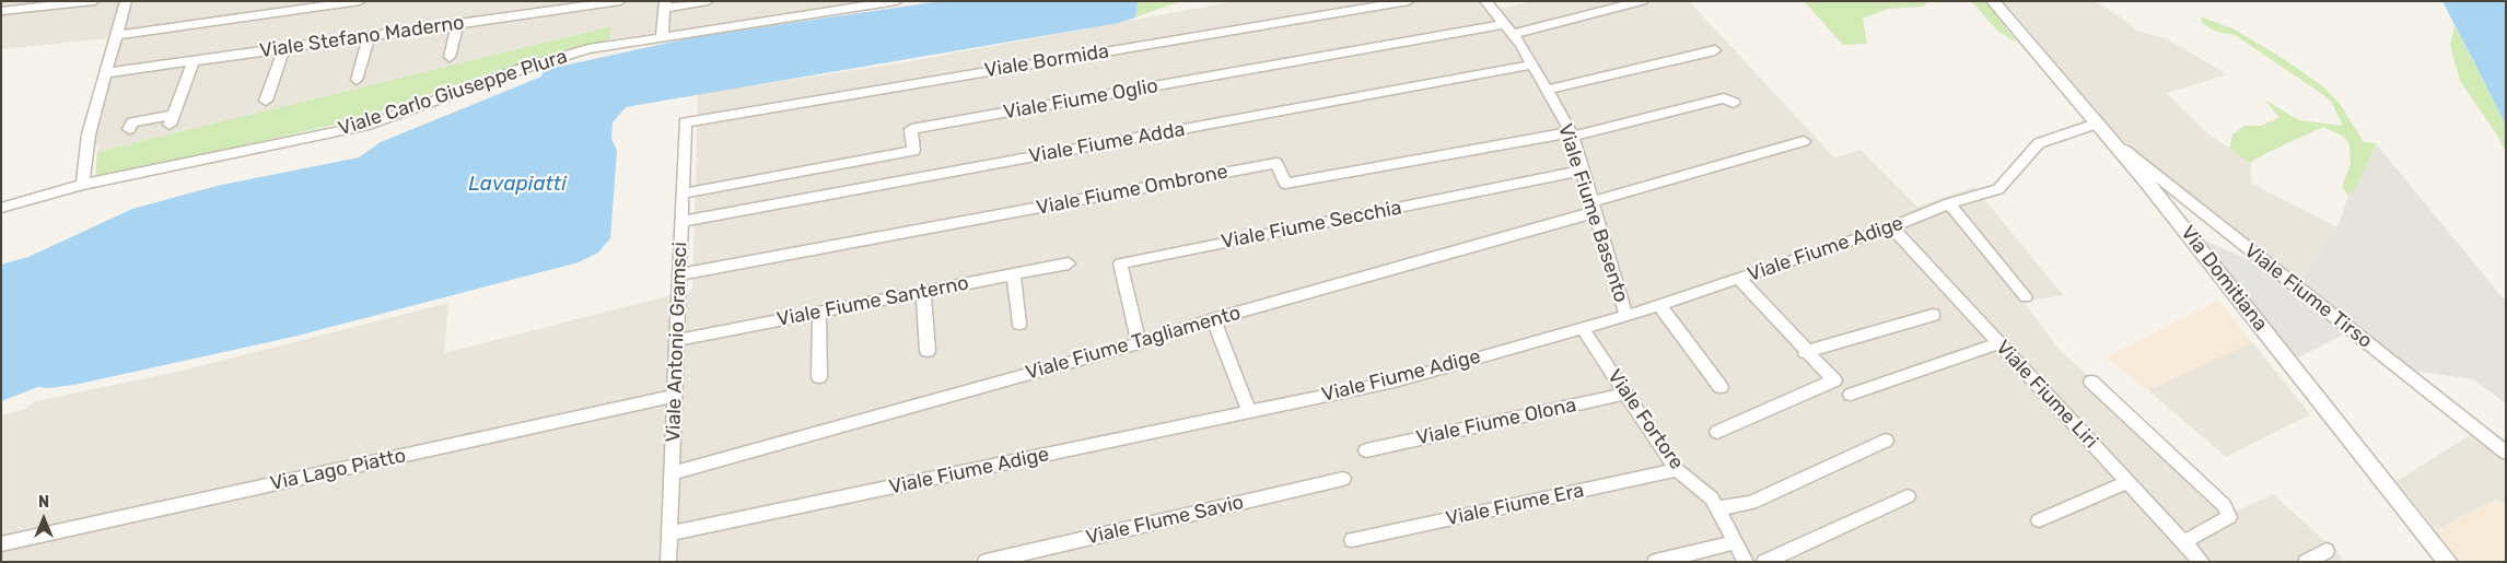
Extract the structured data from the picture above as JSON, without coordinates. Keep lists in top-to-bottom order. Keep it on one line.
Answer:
{"streets":{"street":["Viale Stefano Maderno","Viale Bormida","Viale Carlo Giuseppe Plura","Viale Fiume Oglio","Viale Fiume Adda","Viale Fiume Ombrone","Viale Fiume Basento","Viale Fiume Secchia","Viale Fiume Adige","Via Domitiana","Viale Fiume Tirso","Viale Fiume Santerno","Viale Antonio Gramsci","Viale Fiume Tagliamento","Viale Fiume Liri","Viale Fortore","Viale Fiume Olona","Via Lago Piatto","Viale Fiume Era","Viale FIume Savio"]},"crossings":[["Viale Bormida","Viale Antonio Gramsci"],["Viale Fiume Oglio","Viale Fiume Basento"],["Viale Fiume Oglio","Viale Antonio Gramsci"],["Viale Fiume Adda","Viale Fiume Basento"],["Viale Fiume Adda","Viale Antonio Gramsci"],["Viale Fiume Ombrone","Viale Fiume Basento"],["Viale Fiume Ombrone","Viale Antonio Gramsci"],["Viale Fiume Basento","Viale Fiume Secchia"],["Viale Fiume Basento","Viale Fiume Adige"],["Viale Fiume Basento","Viale Fiume Tagliamento"],["Viale Fiume Secchia","Viale Fiume Tagliamento"],["Viale Fiume Adige","Via Domitiana"],["Viale Fiume Adige","Viale Antonio Gramsci"],["Viale Fiume Adige","Viale Fiume Liri"],["Viale Fiume Adige","Viale Fortore"],["Via Domitiana","Viale Fiume Tirso"],["Viale Fiume Santerno","Viale Antonio Gramsci"],["Viale Antonio Gramsci","Viale Fiume Tagliamento"],["Viale Antonio Gramsci","Via Lago Piatto"],["Viale Fortore","Viale Fiume Olona"],["Viale Fortore","Viale Fiume Era"]],"water":["Lavapiatti"],"north":"top"}
